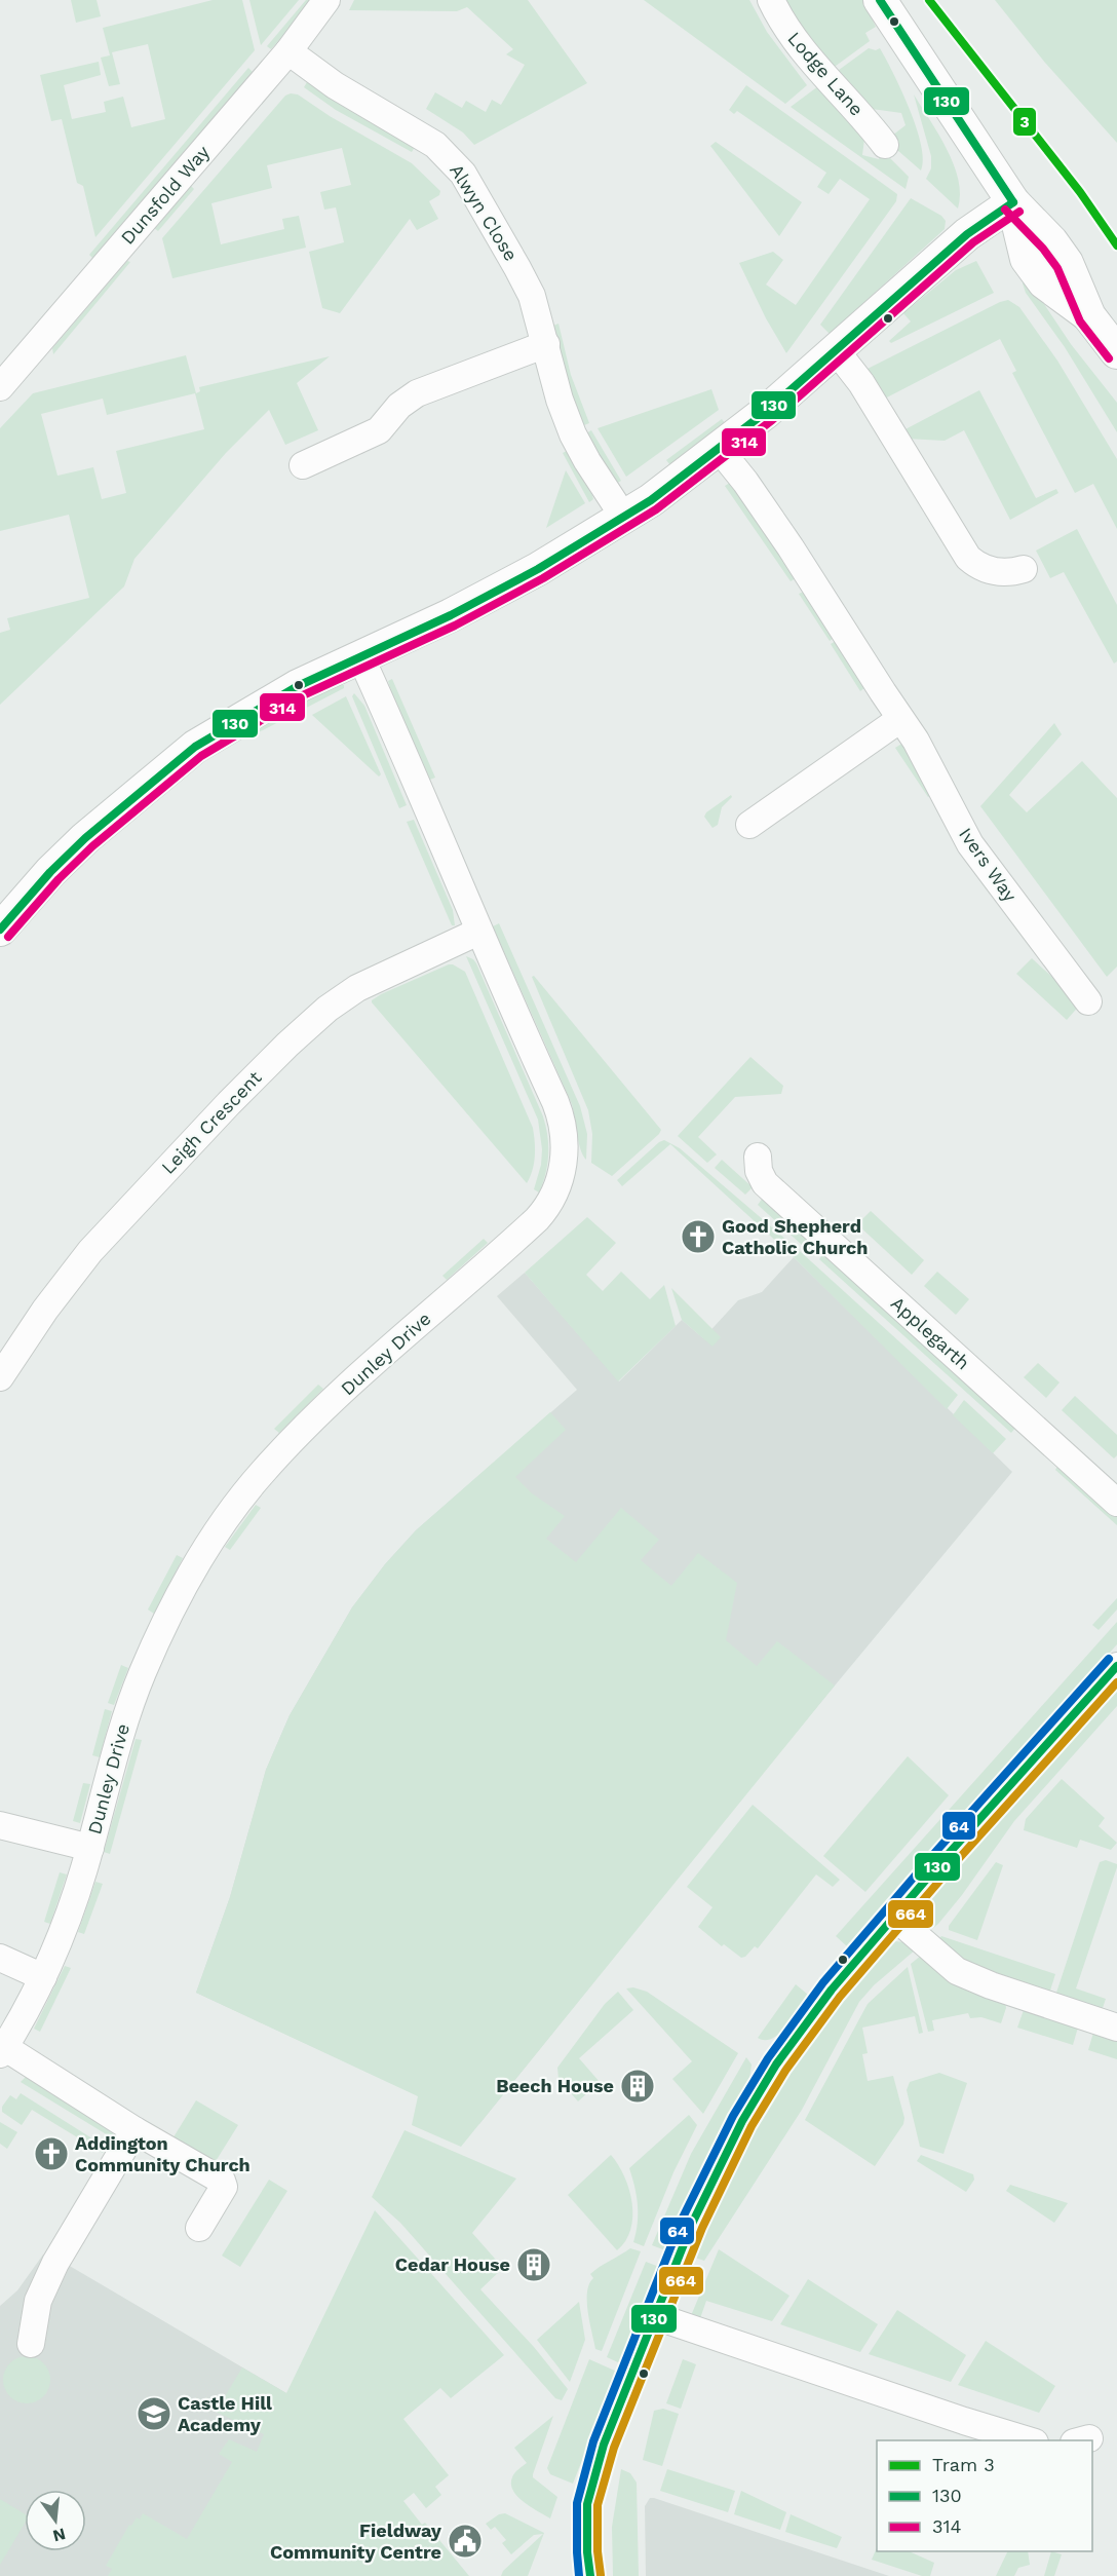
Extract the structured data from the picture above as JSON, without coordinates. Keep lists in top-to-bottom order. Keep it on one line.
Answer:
{"streets":{"street":["Lodge Lane","Dunsfold Way","Alwyn Close","Ivers Way","Leigh Crescent","Applegarth","Dunley Drive"]},"crossings":[["Dunsfold Way","Alwyn Close"],["Leigh Crescent","Dunley Drive"]],"places":{"church":["Good Shepherd Catholic Church","Addington Community Church"],"building":["Beech House","Cedar House"],"school or university":["Castle Hill Academy"],"public building":["Fieldway Community Centre"]},"lines":["tram line 3","transit line 130","transit line 314","transit line 64","transit line 664"],"legend":["Tram 3","130","314"],"north":"bottom"}
